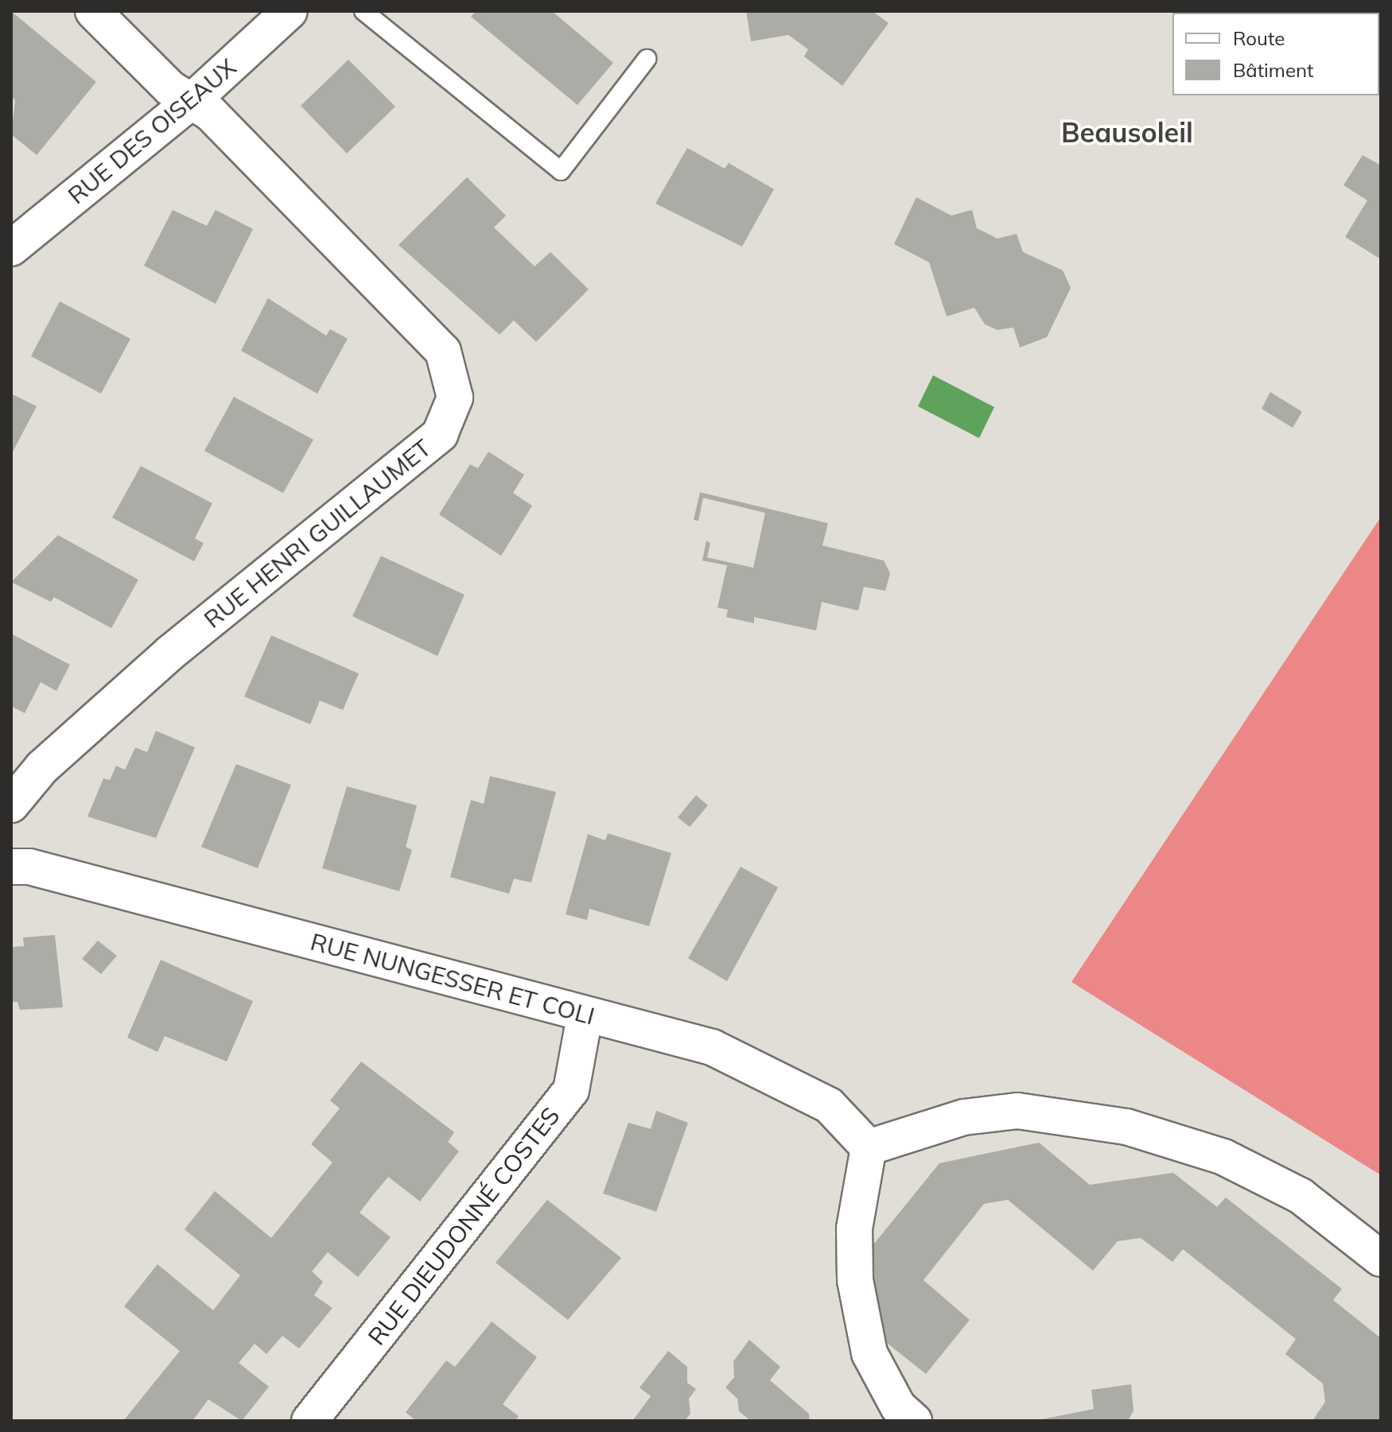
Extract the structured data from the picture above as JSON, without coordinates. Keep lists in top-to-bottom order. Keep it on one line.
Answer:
{"streets":{"street":["RUE DES OISEAUX","RUE HENRI GUILLAUMET","RUE NUNGESSER ET COLI","RUE DIEUDONNÉ COSTES"]},"crossings":[["RUE DES OISEAUX","RUE HENRI GUILLAUMET"],["RUE NUNGESSER ET COLI","RUE DIEUDONNÉ COSTES"]],"districts":["Beausoleil"],"legend":["Route","Bâtiment"]}
